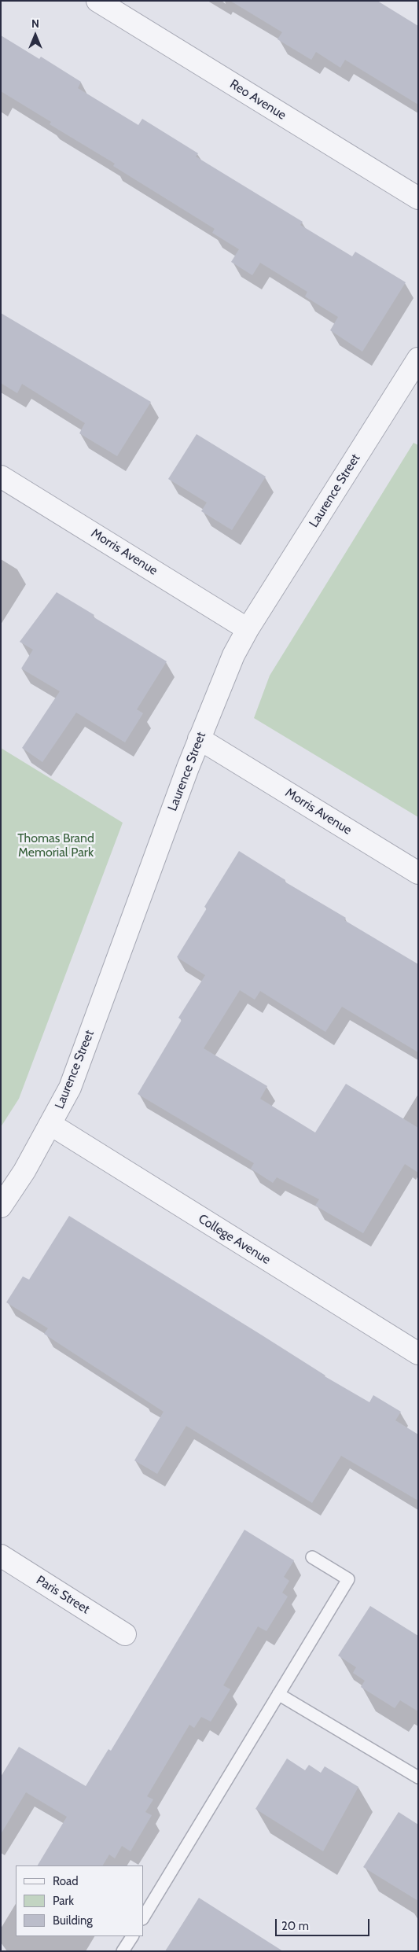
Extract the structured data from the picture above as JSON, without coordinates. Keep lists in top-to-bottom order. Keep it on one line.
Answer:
{"streets":{"street":["Reo Avenue","Laurence Street","Morris Avenue","College Avenue","Paris Street"]},"crossings":[["Laurence Street","Morris Avenue"],["Laurence Street","College Avenue"]],"parks":["Thomas Brand Memorial Park"],"legend":["Road","Park","Building"],"scale_bar":"20 m","north":"top"}
